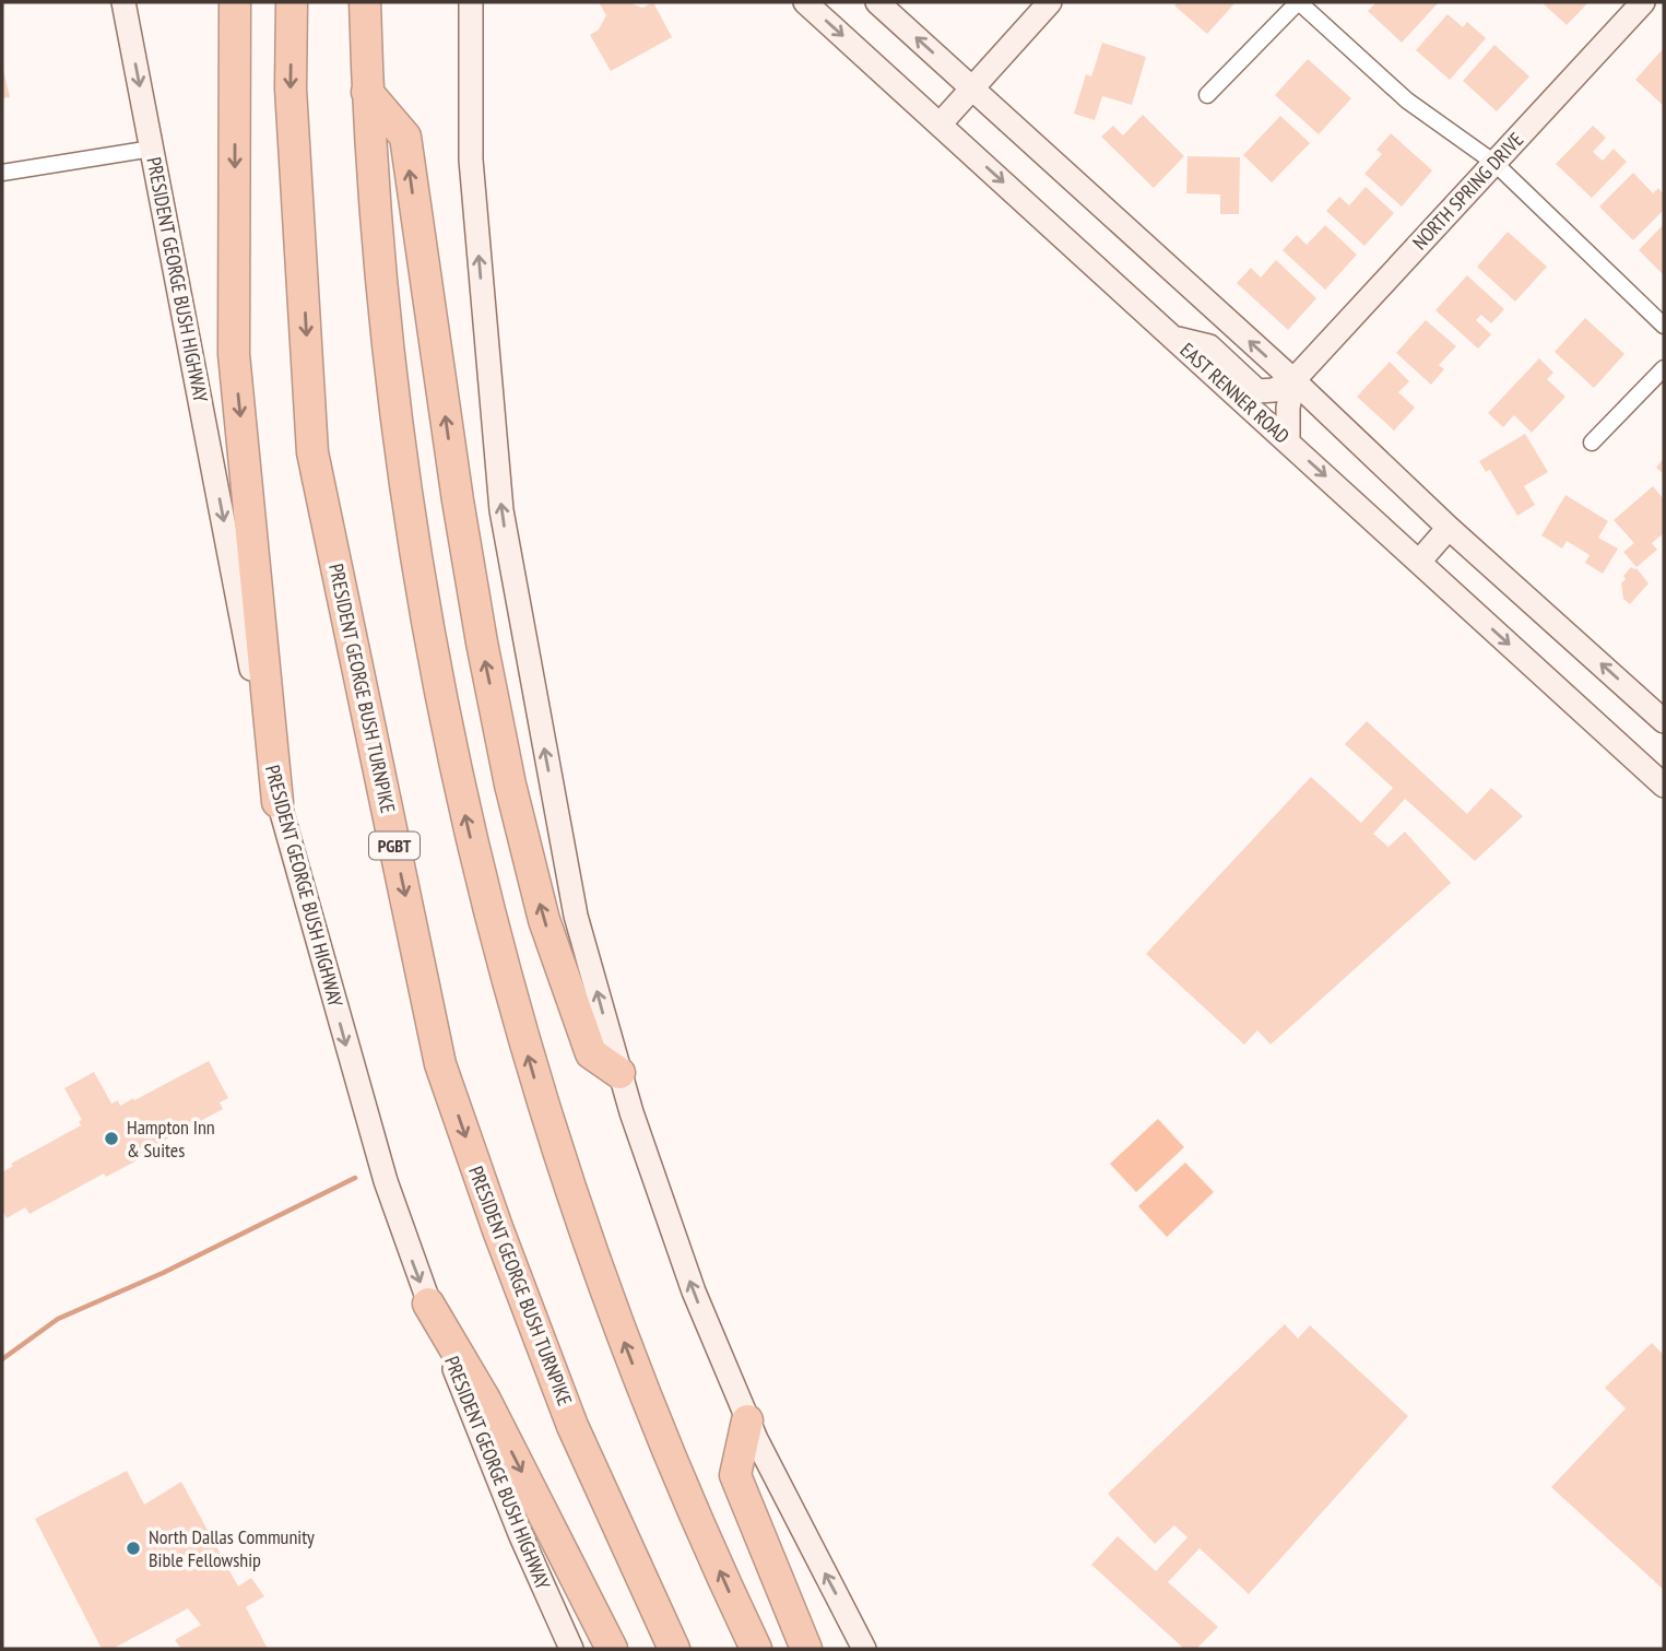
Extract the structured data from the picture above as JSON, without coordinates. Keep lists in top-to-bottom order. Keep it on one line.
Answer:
{"streets":{"highway":["PRESIDENT GEORGE BUSH TURNPIKE","PGBT"],"main road":["NORTH SPRING DRIVE","PRESIDENT GEORGE BUSH HIGHWAY","EAST RENNER ROAD"]},"one_way":["PRESIDENT GEORGE BUSH HIGHWAY"],"places":["Hampton Inn & Suites","North Dallas Community Bible Fellowship"]}
